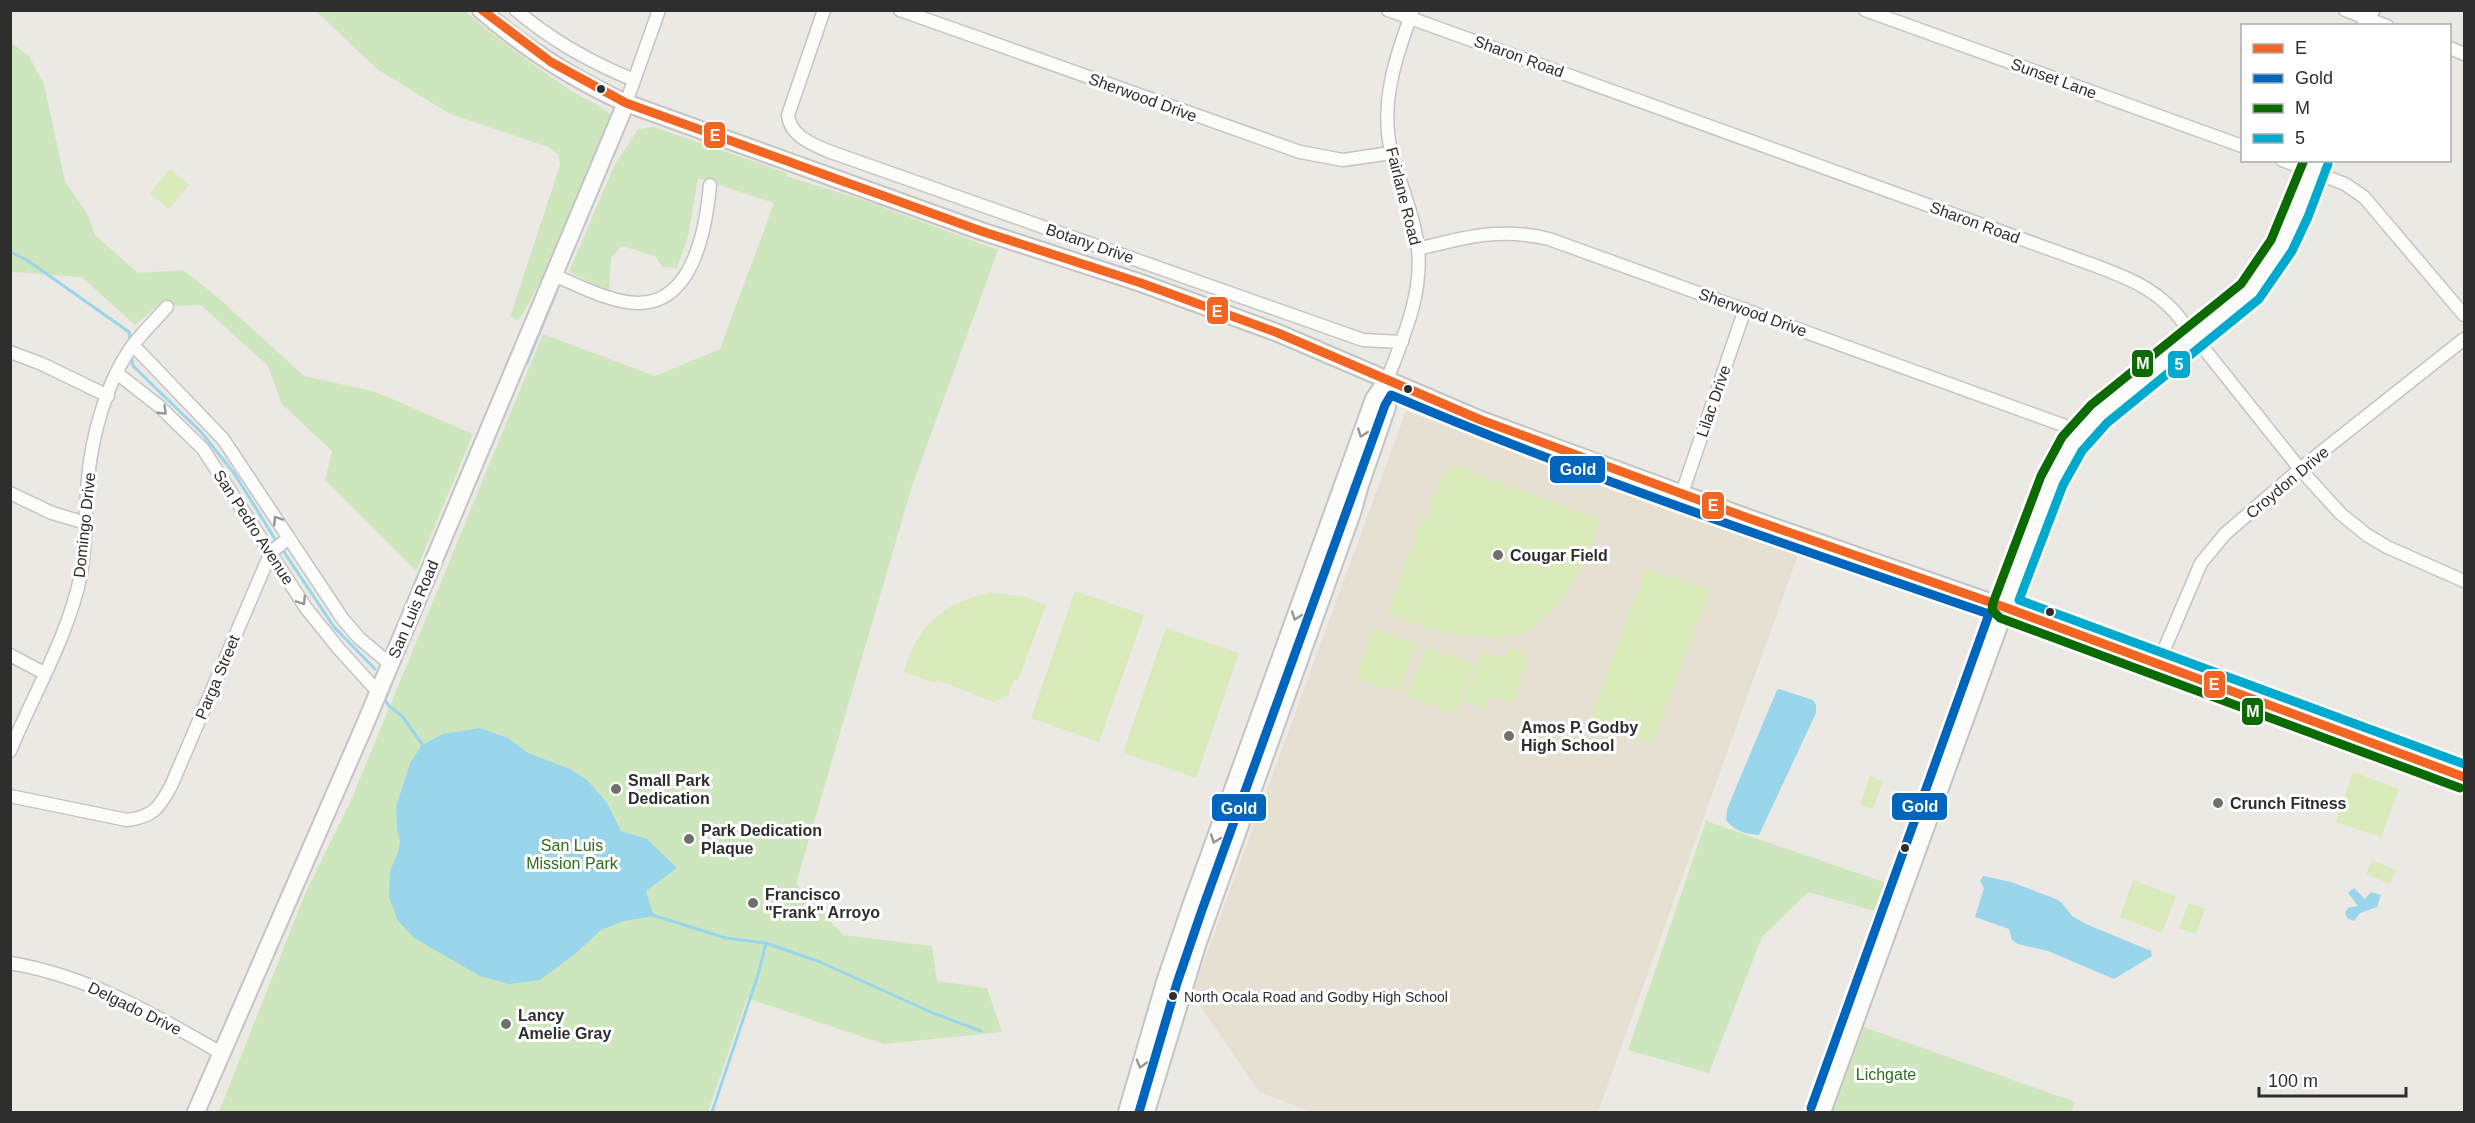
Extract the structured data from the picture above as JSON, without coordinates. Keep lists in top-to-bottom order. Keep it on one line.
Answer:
{"streets":{"main road":["San Luis Road"],"street":["Sharon Road","Sunset Lane","Sherwood Drive","Fairlane Road","Botany Drive","Lilac Drive","Croydon Drive","Domingo Drive","San Pedro Avenue","Parga Street","Delgado Drive"]},"crossings":[["Sharon Road","Fairlane Road"],["Sharon Road","Croydon Drive"],["Sherwood Drive","Fairlane Road"],["Sherwood Drive","Lilac Drive"],["Fairlane Road","Botany Drive"],["Domingo Drive","San Pedro Avenue"],["San Pedro Avenue","San Luis Road"],["San Pedro Avenue","Parga Street"],["San Luis Road","Delgado Drive"]],"parks":["San Luis Mission Park","Lichgate"],"places":["Cougar Field","Amos P. Godby High School","Small Park Dedication","Crunch Fitness","Park Dedication Plaque","Francisco \"Frank\" Arroyo","North Ocala Road and Godby High School","Lancy Amelie Gray"],"lines":["transit line E","transit line M","transit line 5","transit line Gold"],"legend":["E","Gold","M","5"],"scale_bar":"100 m"}
